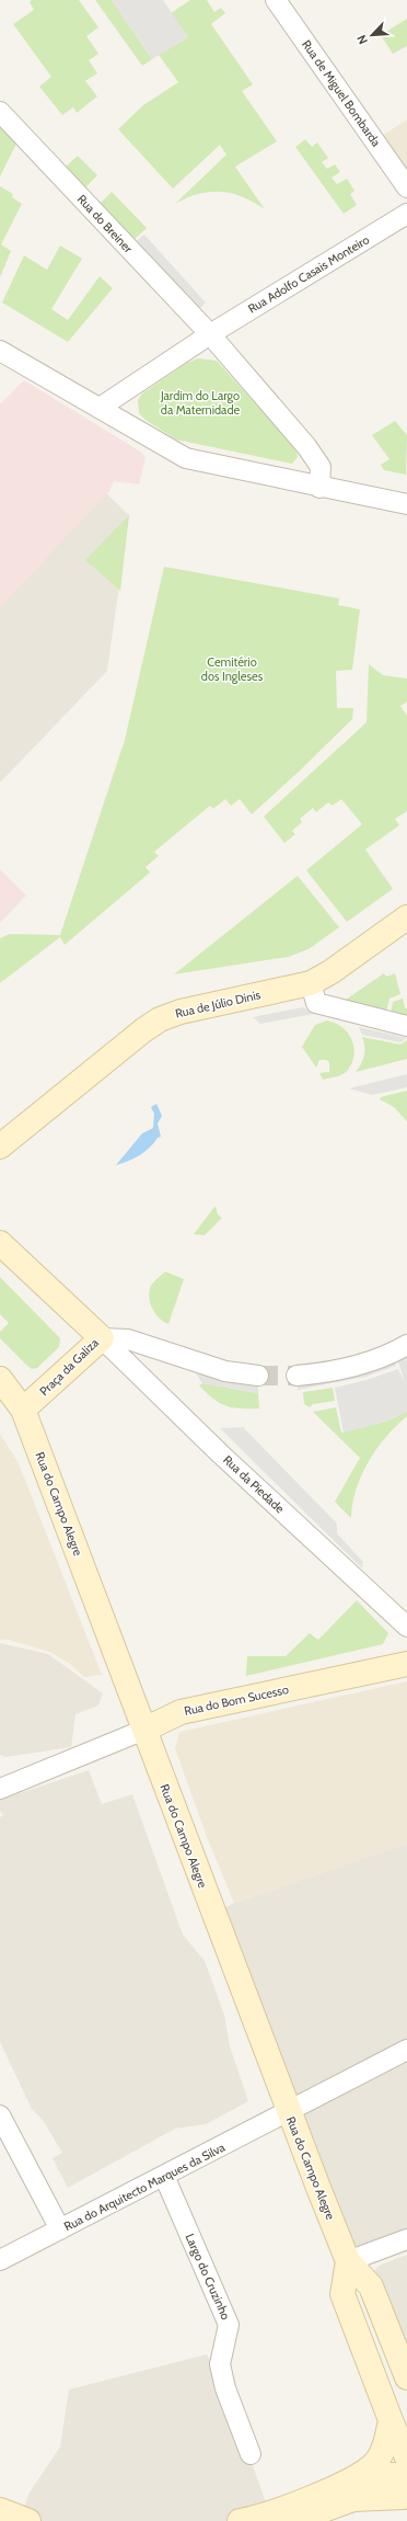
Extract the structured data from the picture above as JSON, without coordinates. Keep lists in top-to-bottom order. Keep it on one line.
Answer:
{"streets":{"main road":["Rua de Júlio Dinis","Praça da Galiza","Rua do Campo Alegre","Rua do Bom Sucesso"],"street":["Rua de Miguel Bombarda","Rua do Breiner","Rua Adolfo Casais Monteiro","Rua da Piedade","Rua do Arquitecto Marques da Silva","Largo do Cruzinho"]},"crossings":[["Rua do Breiner","Rua Adolfo Casais Monteiro"],["Praça da Galiza","Rua da Piedade"],["Praça da Galiza","Rua do Campo Alegre"],["Rua do Campo Alegre","Rua do Bom Sucesso"],["Rua do Campo Alegre","Rua do Arquitecto Marques da Silva"],["Rua do Arquitecto Marques da Silva","Largo do Cruzinho"]],"parks":["Jardim do Largo da Maternidade","Cemitério dos Ingleses"],"north":"bottom left"}
